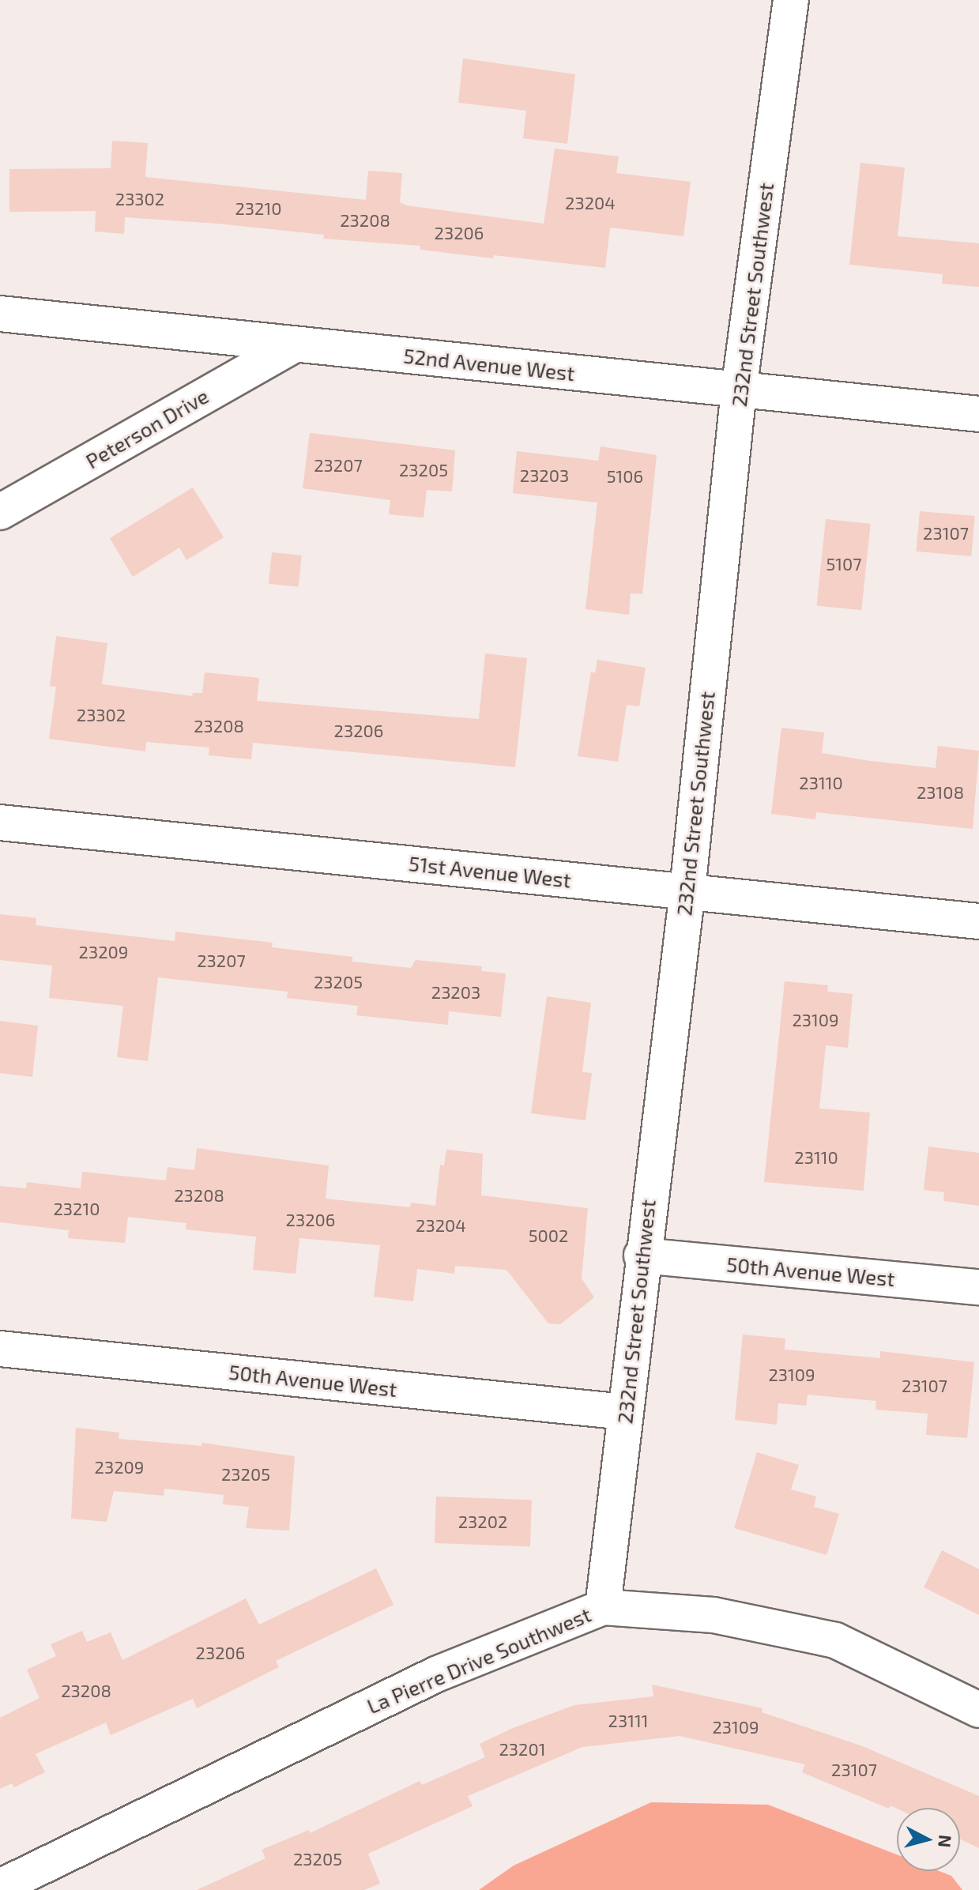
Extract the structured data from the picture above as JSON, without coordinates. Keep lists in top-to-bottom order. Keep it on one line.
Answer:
{"streets":{"street":["232nd Street Southwest","52nd Avenue West","Peterson Drive","51st Avenue West","50th Avenue West","La Pierre Drive Southwest"]},"crossings":[["232nd Street Southwest","52nd Avenue West"],["232nd Street Southwest","51st Avenue West"],["232nd Street Southwest","50th Avenue West"],["232nd Street Southwest","La Pierre Drive Southwest"],["52nd Avenue West","Peterson Drive"]],"house_numbers":["23302","23204","23210","23208","23206","23207","23205","23203","5106","23107","5107","23302","23208","23206","23110","23108","23209","23207","23205","23203","23109","23110","23208","23210","23206","23204","5002","23109","23107","23209","23205","23202","23206","23208","23111","23109","23201","23107","23205"],"north":"right"}
